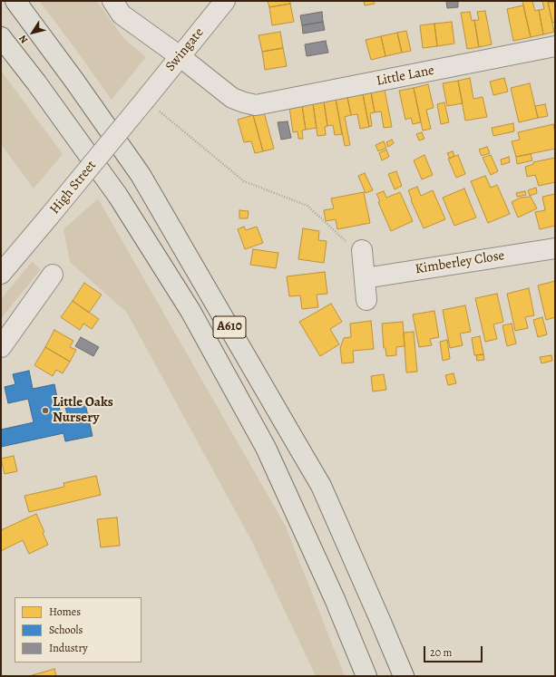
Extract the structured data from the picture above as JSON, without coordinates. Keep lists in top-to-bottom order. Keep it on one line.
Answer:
{"streets":{"highway":["A610"],"street":["Swingate","Little Lane","High Street","Kimberley Close"]},"crossings":[["Swingate","Little Lane"],["Swingate","High Street"]],"places":["Little Oaks Nursery"],"legend":["Homes","Schools","Industry"],"scale_bar":"20 m","north":"bottom left"}
